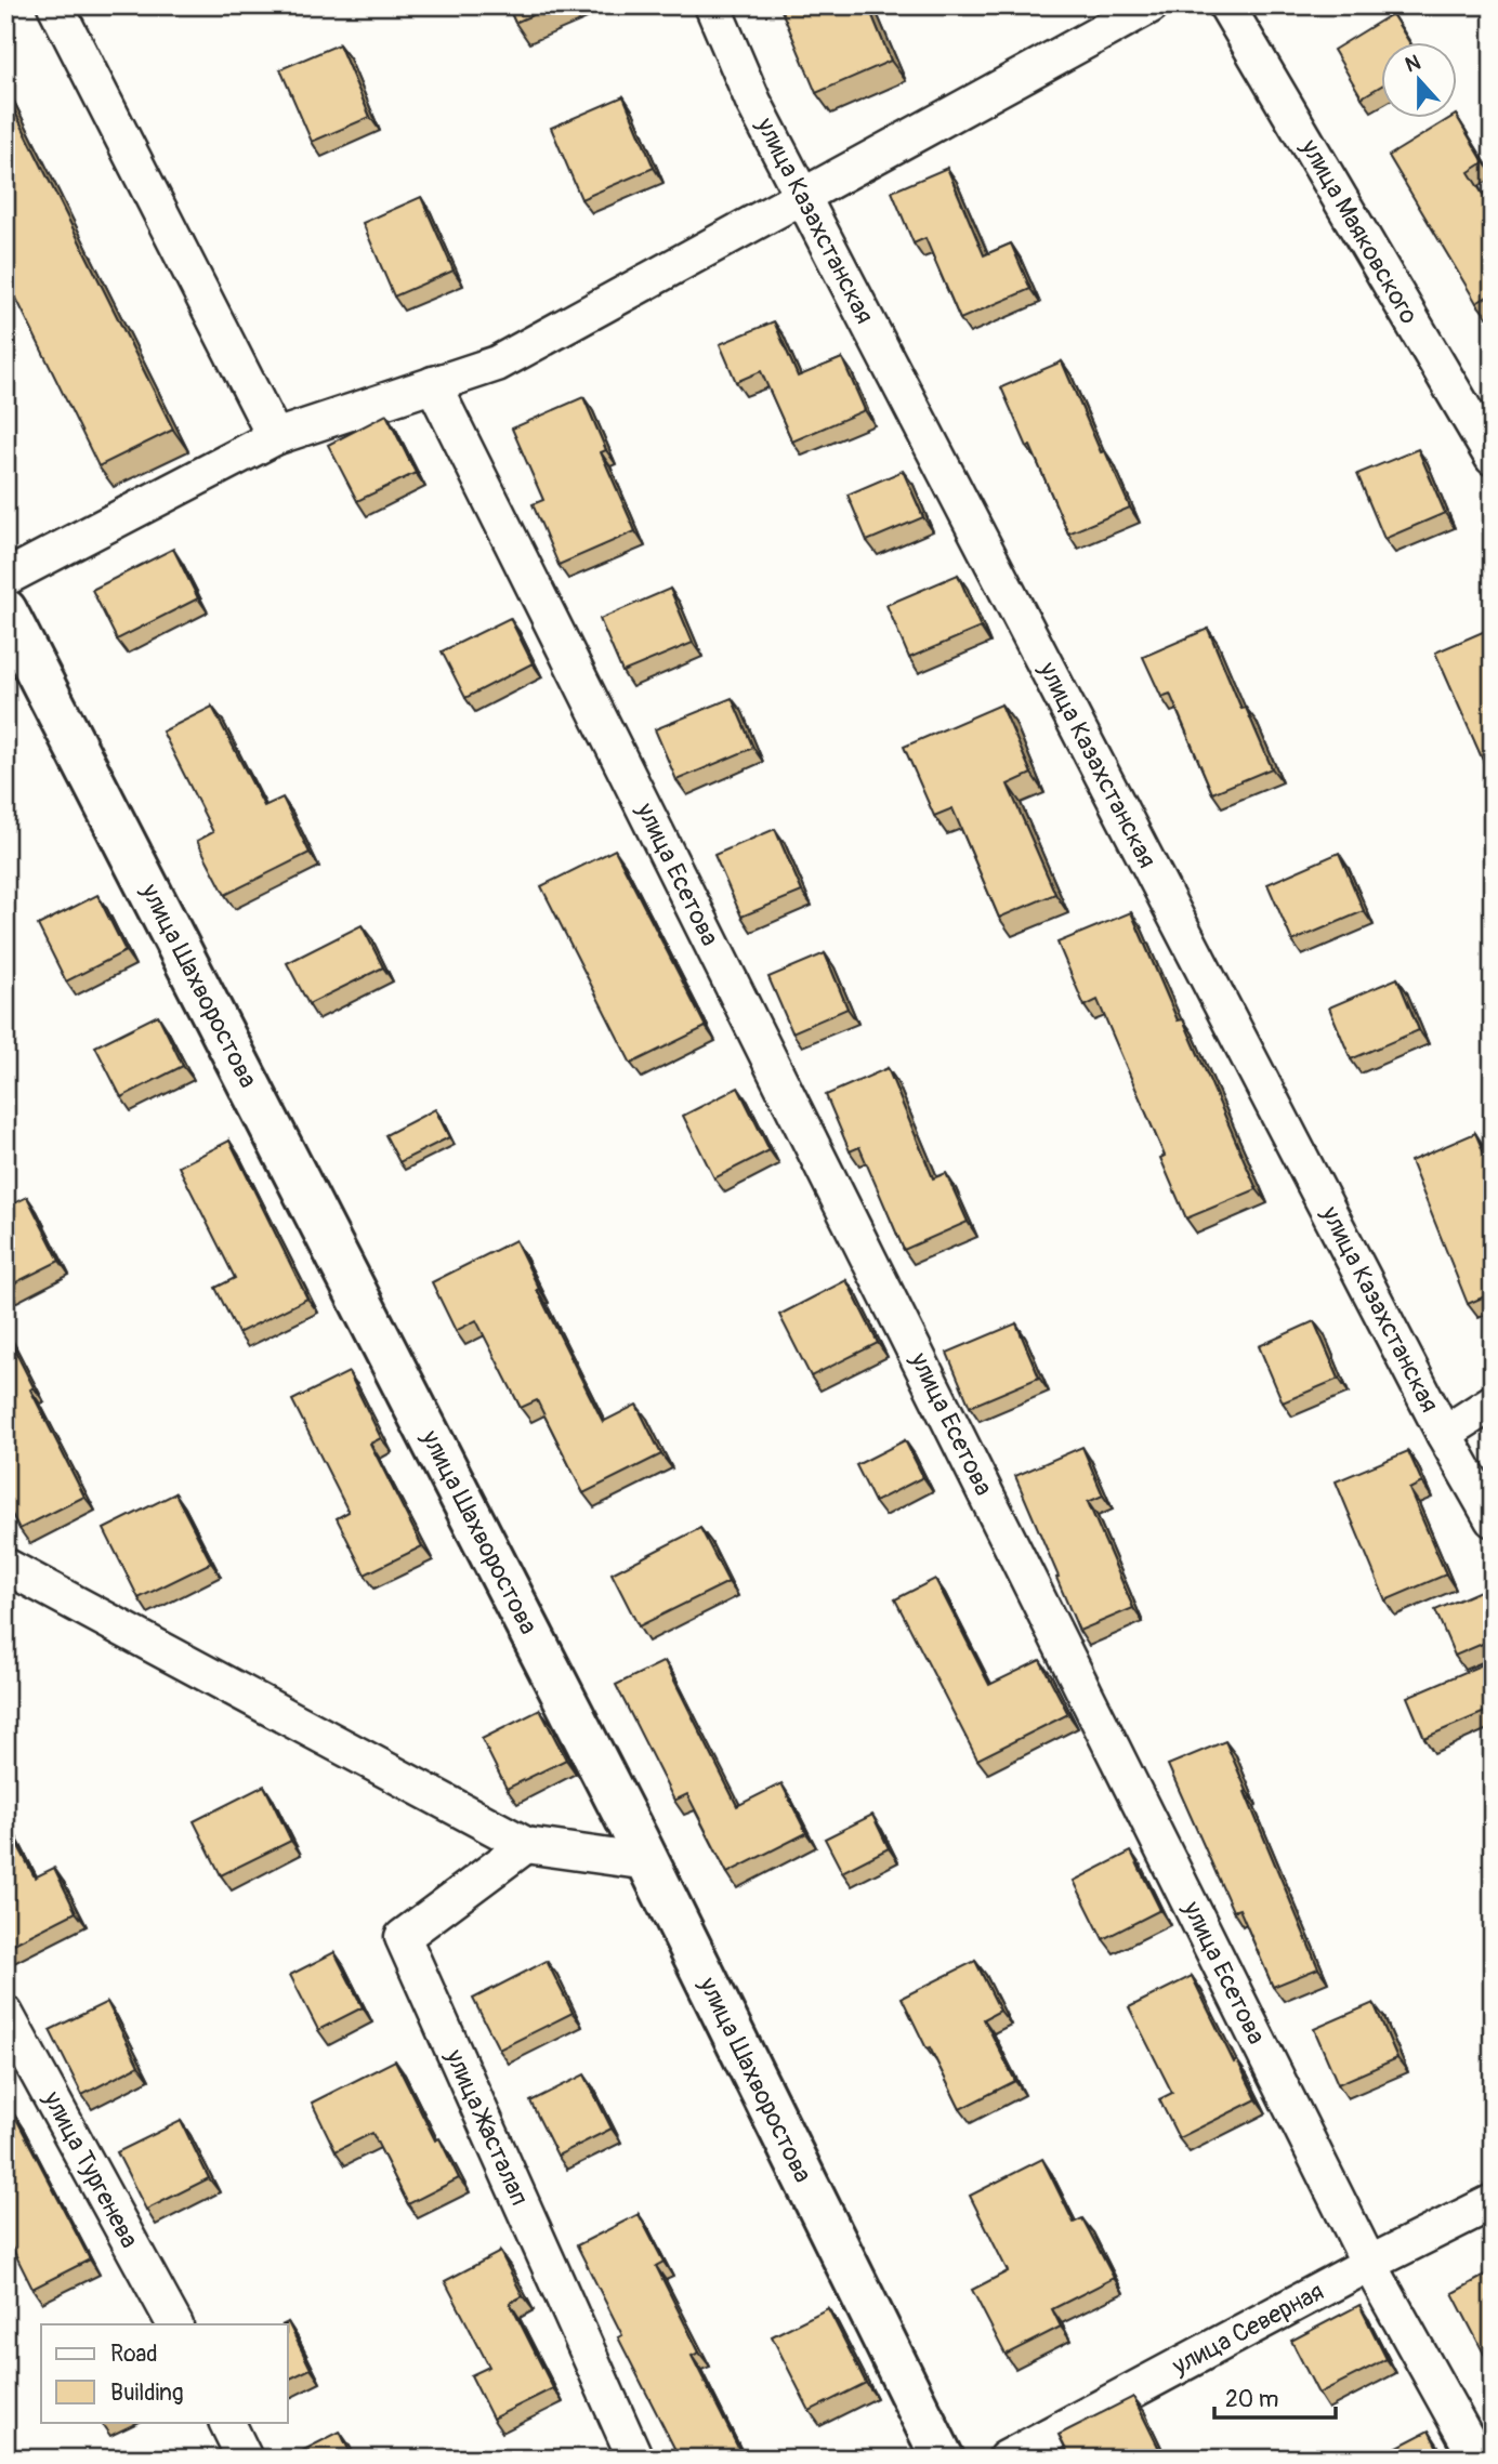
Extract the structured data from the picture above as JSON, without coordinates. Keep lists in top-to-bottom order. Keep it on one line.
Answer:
{"streets":{"street":["улица Казахстанская","улица Маяковского","улица Есетова","улица Шахворостова","улица Жасталап","улица Тургенева","улица Северная"]},"crossings":[["улица Есетова","улица Северная"]],"legend":["Road","Building"],"scale_bar":"20 m","north":"top"}
